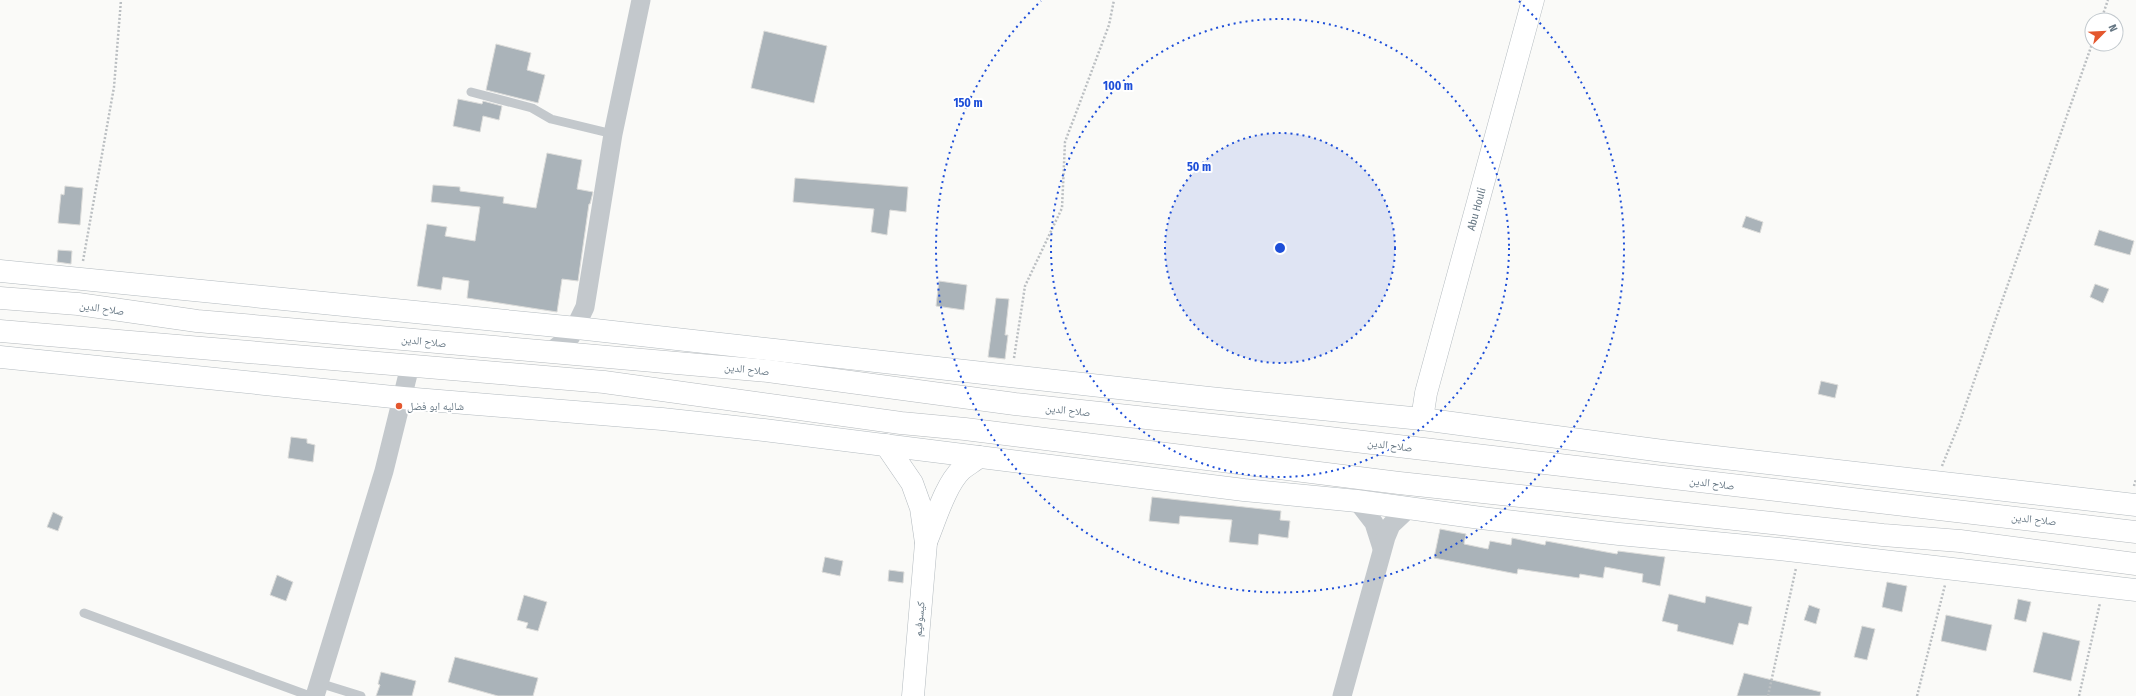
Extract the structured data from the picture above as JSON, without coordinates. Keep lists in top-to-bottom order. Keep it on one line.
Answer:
{"streets":{"main road":["Abu Houli","صلاح الدين","كيسوفيم"]},"places":["شاليه ابو فضل"],"north":"top right","rings":["100 m","150 m","50 m"]}
